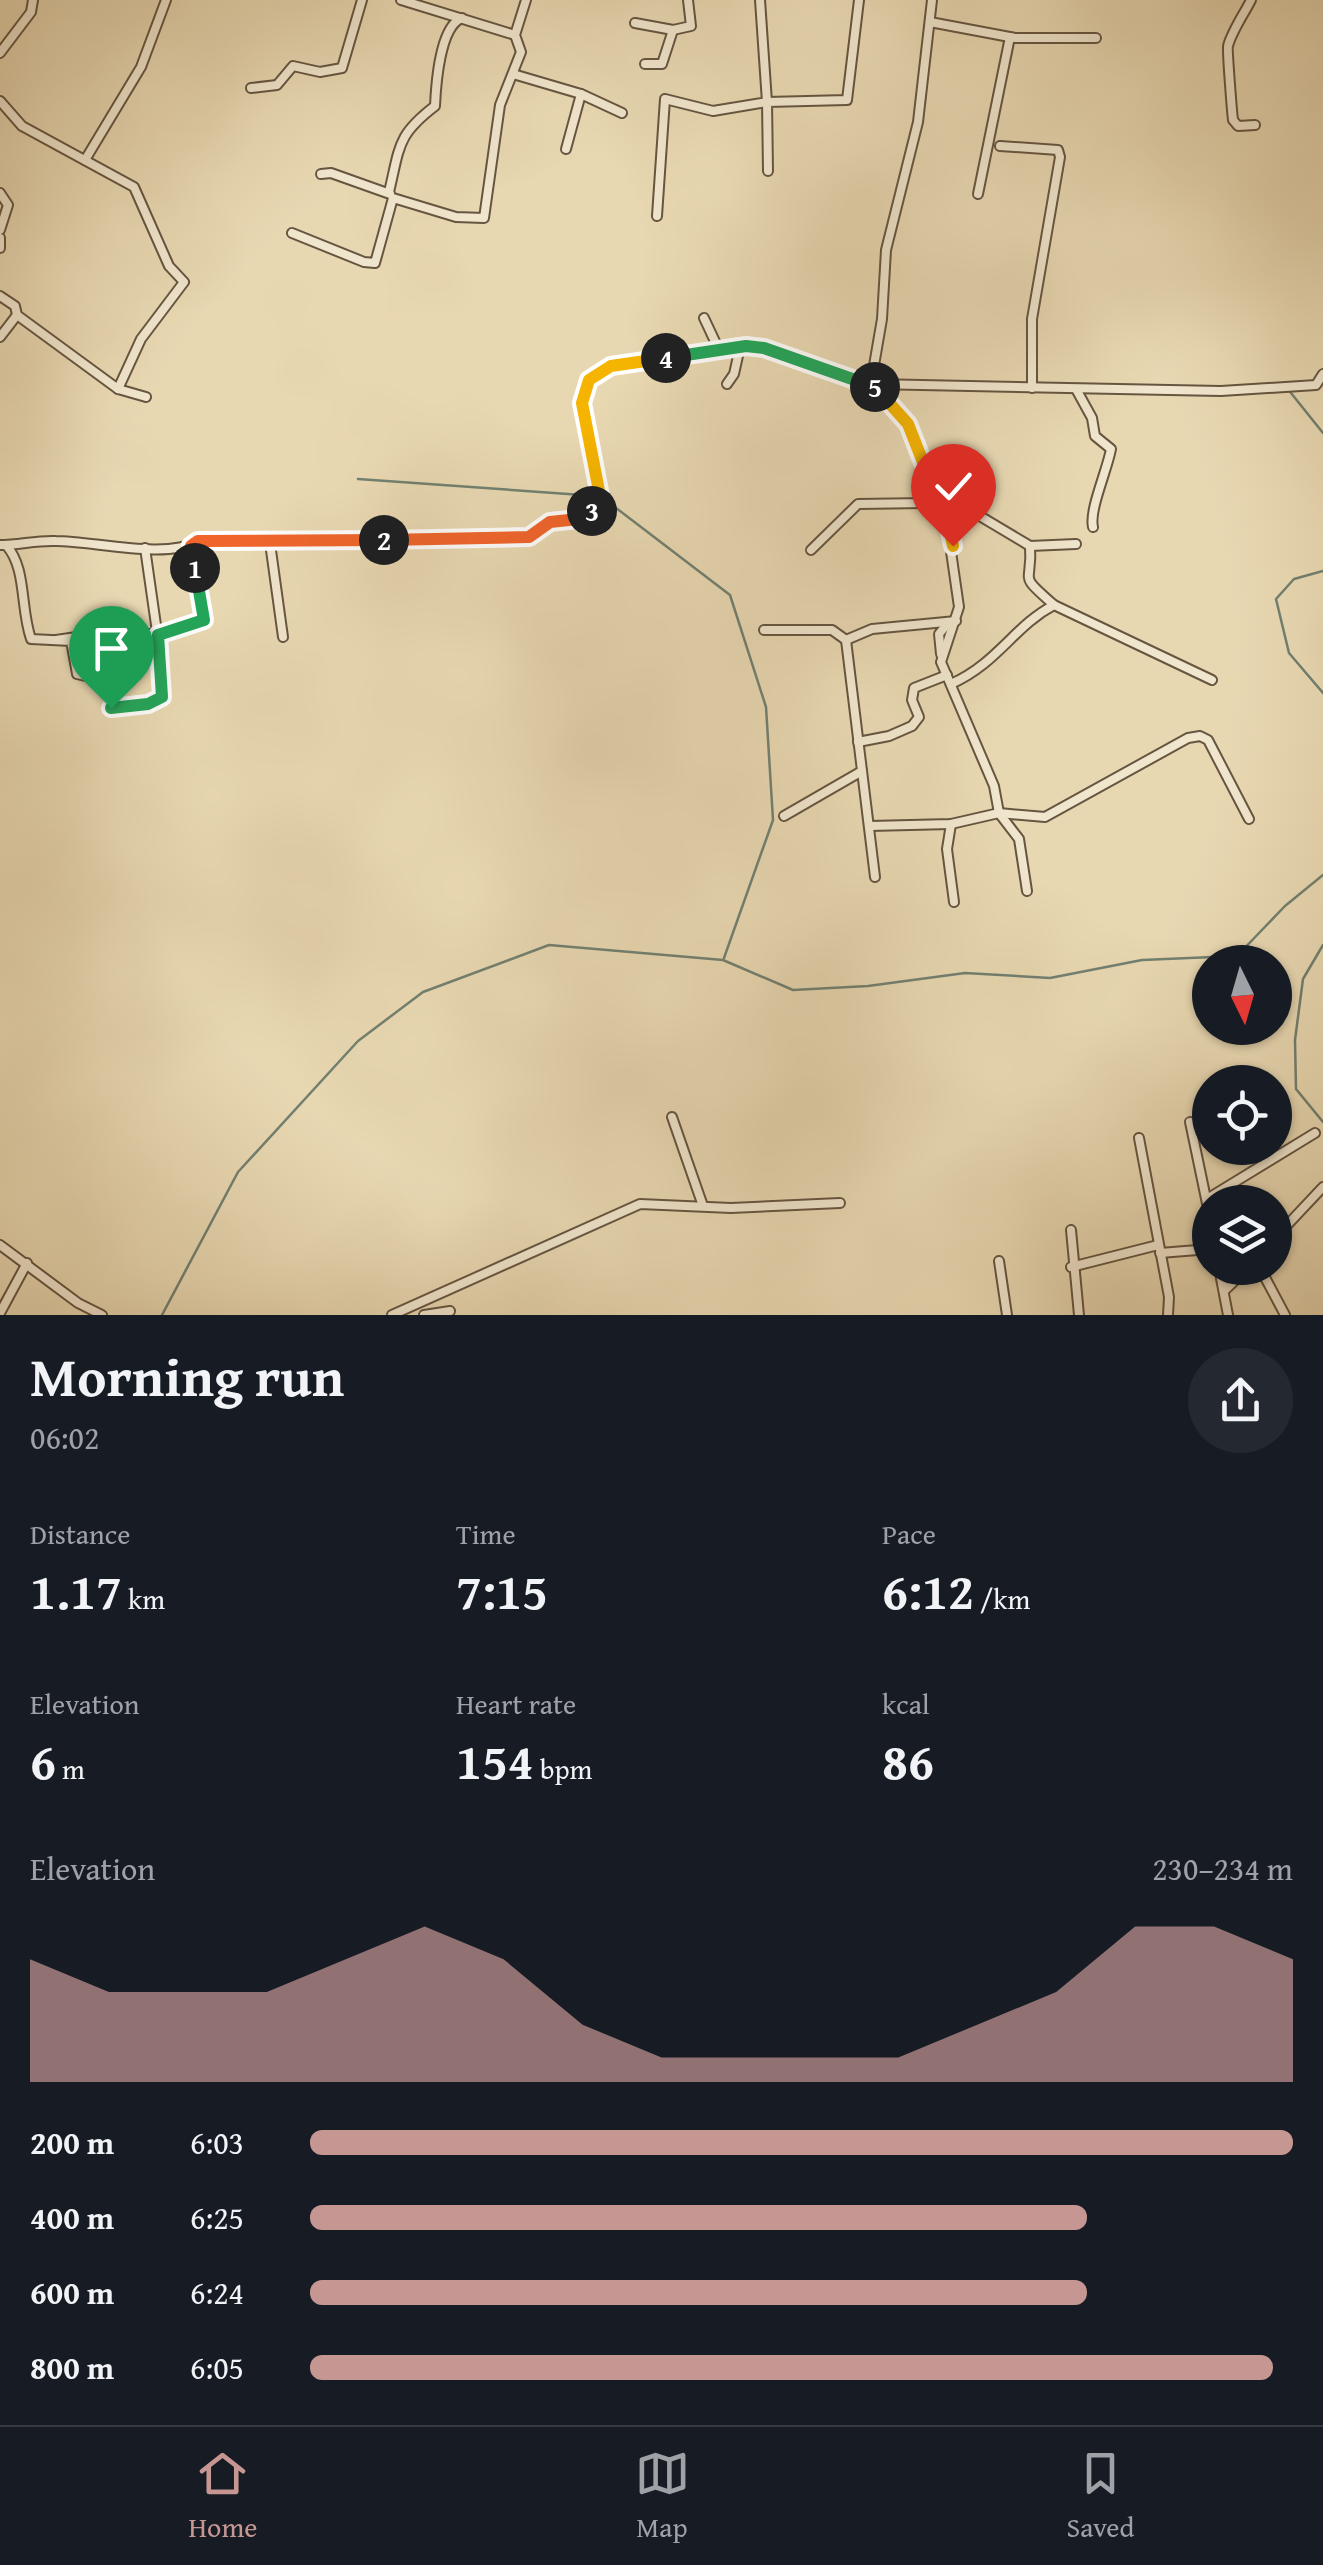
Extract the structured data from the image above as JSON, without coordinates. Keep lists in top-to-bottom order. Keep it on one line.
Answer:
{"north":"bottom","page":{"pins":["4","5","3","2","1"],"heading":["Morning run","06:02"],"stats":[["Distance","1.17 km"],["Time","7:15"],["Pace","6:12 /km"],["Elevation","6 m"],["Heart rate","154 bpm"],["kcal","86"]],"chart":["Elevation","230–234 m"],"list":[{"name":"200 m","note":"6:03"},{"name":"400 m","note":"6:25"},{"name":"600 m","note":"6:24"},{"name":"800 m","note":"6:05"}],"tabs":["Home","Map","Saved"]}}
